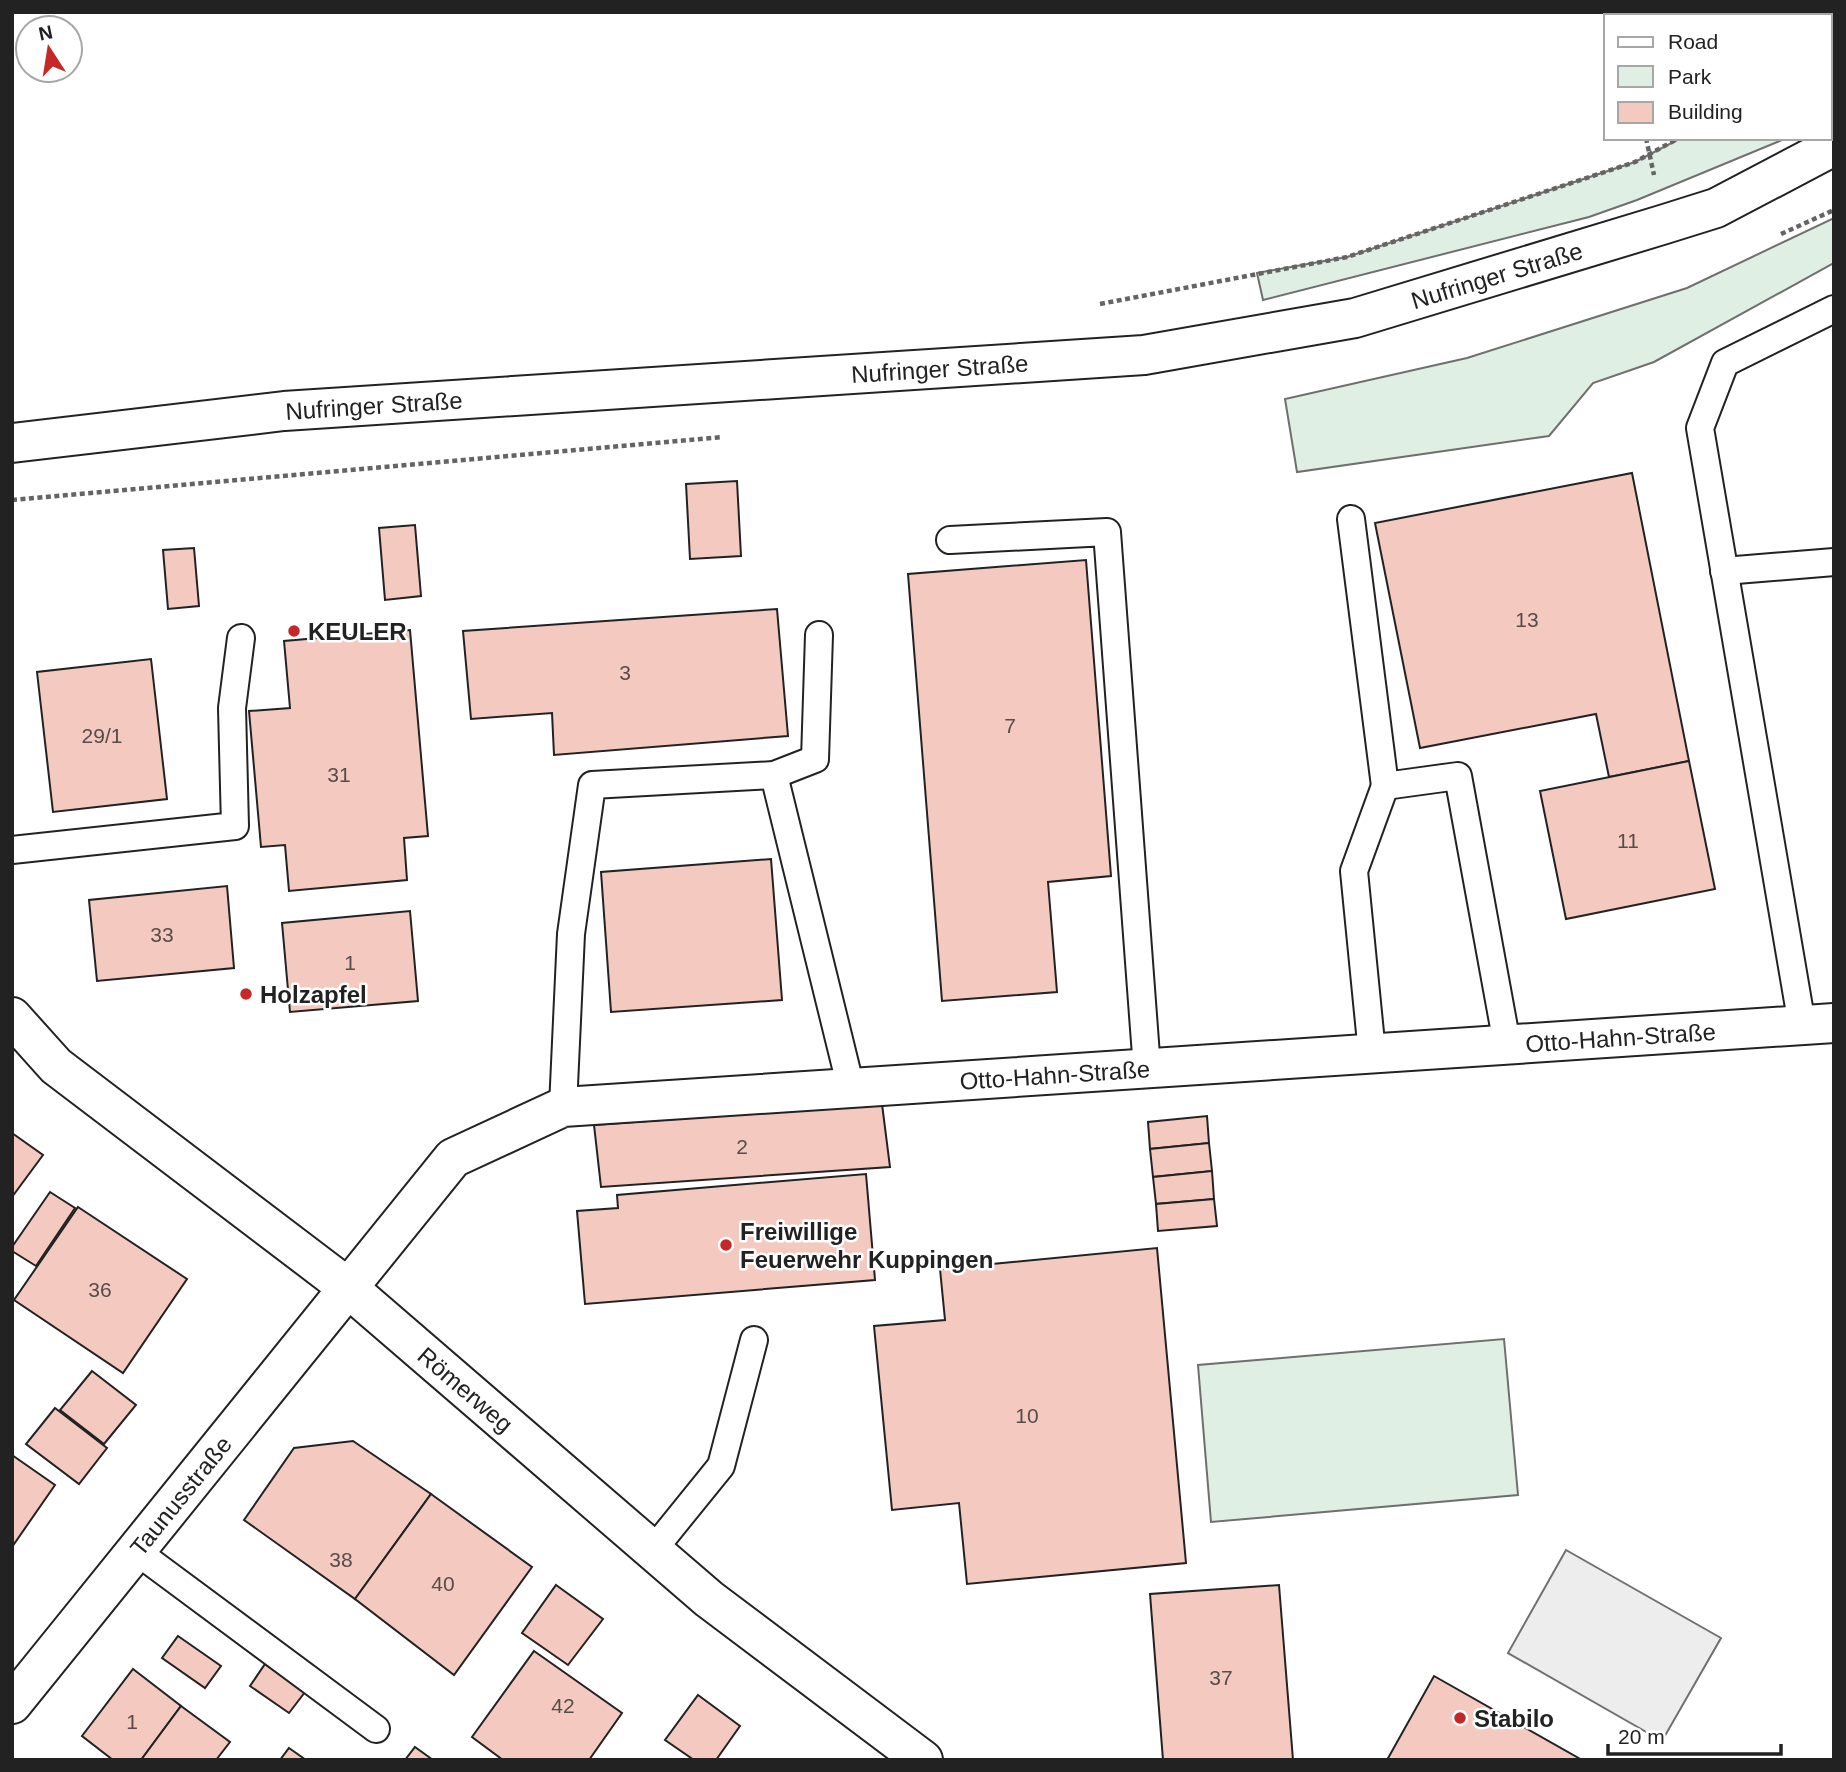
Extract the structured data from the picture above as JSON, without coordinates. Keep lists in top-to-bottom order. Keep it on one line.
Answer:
{"streets":{"street":["Nufringer Straße","Otto-Hahn-Straße","Römerweg","Taunusstraße"]},"crossings":[["Otto-Hahn-Straße","Römerweg"],["Otto-Hahn-Straße","Taunusstraße"],["Römerweg","Taunusstraße"]],"places":["KEULER","Holzapfel","Freiwillige Feuerwehr Kuppingen","Stabilo"],"house_numbers":["13","3","7","29/1","31","11","33","1","2","36","10","38","40","37","42","1"],"legend":["Road","Park","Building"],"scale_bar":"20 m","north":"top"}
